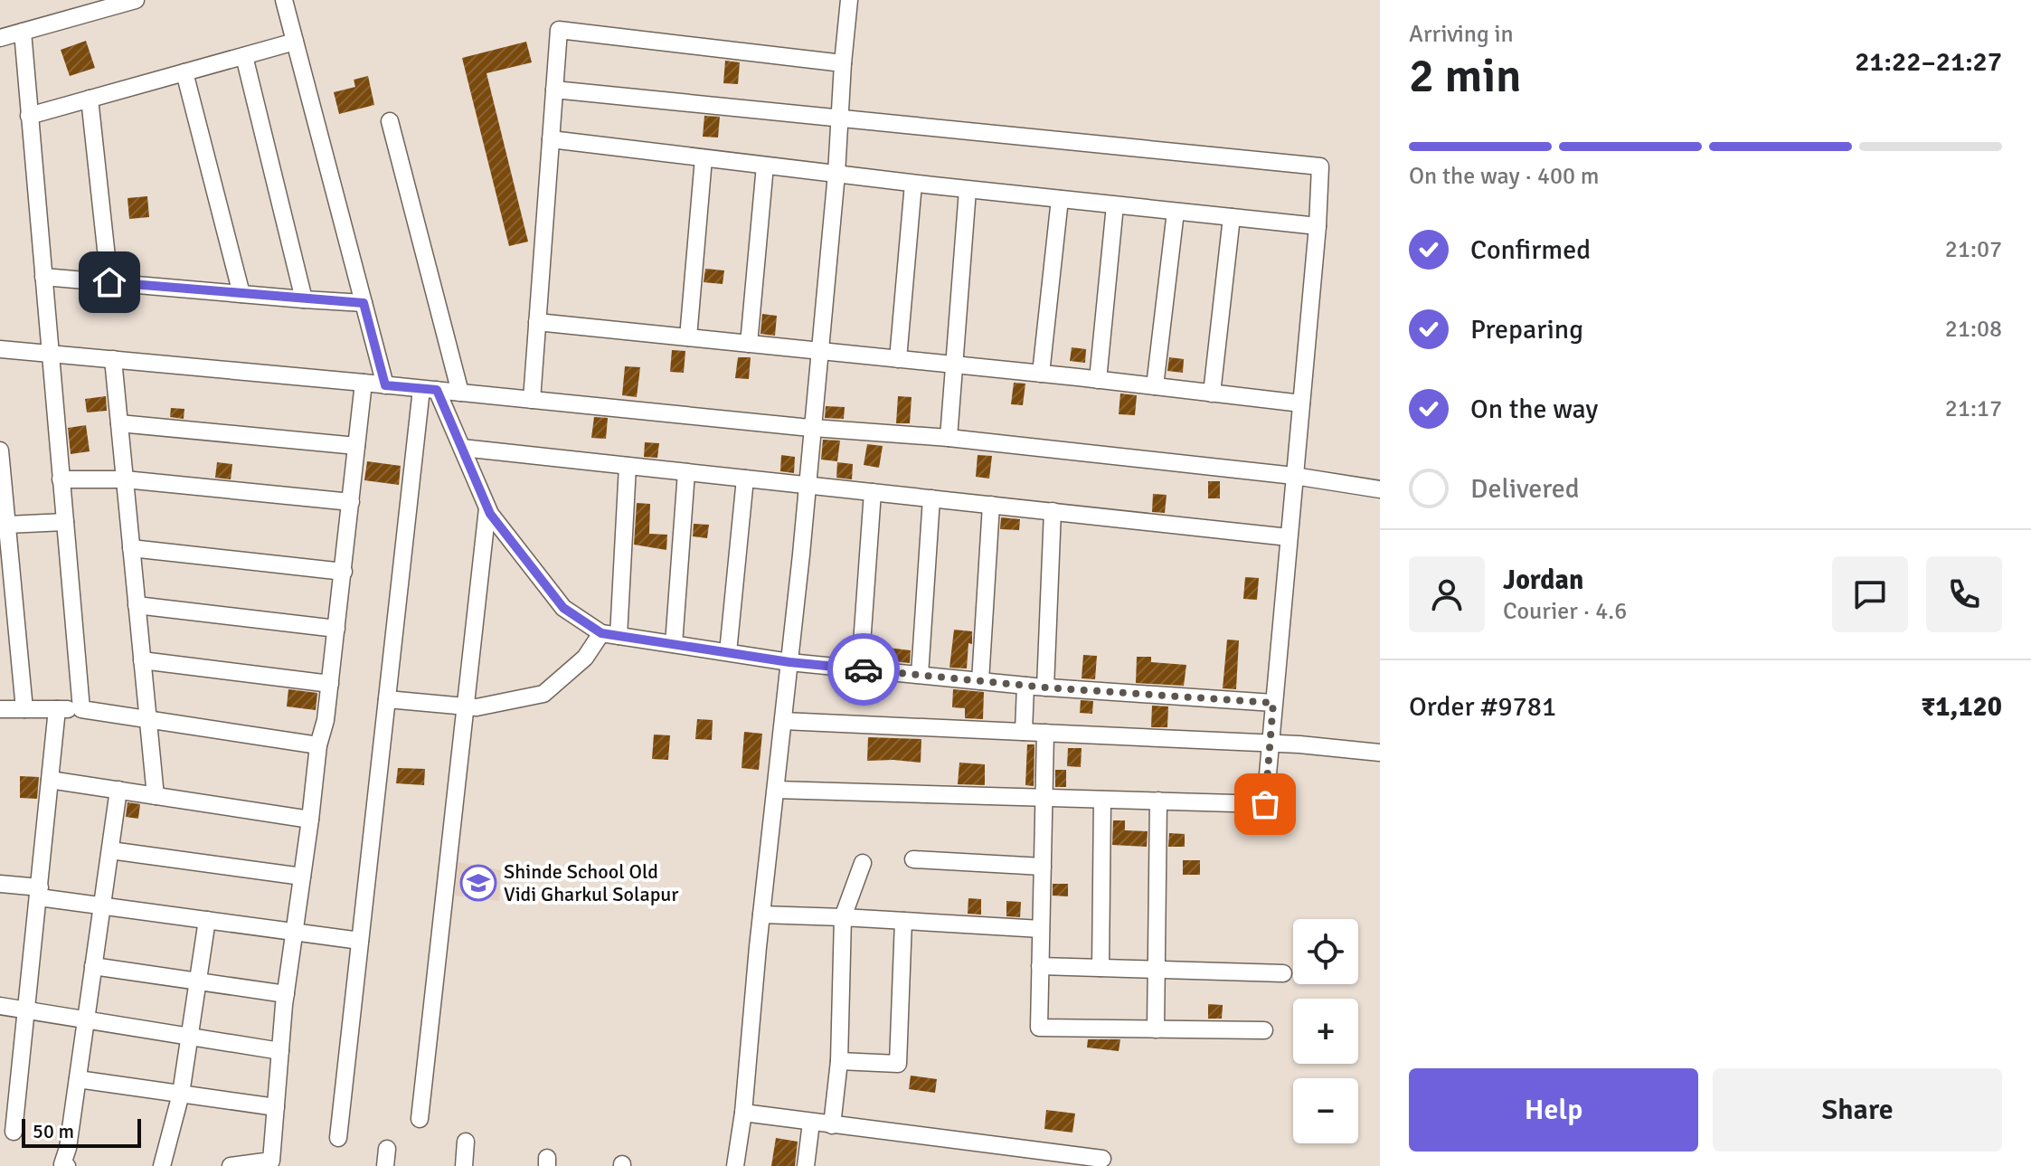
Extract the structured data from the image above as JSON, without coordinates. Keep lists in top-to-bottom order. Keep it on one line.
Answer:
{"places":{"school or university":["Shinde School Old Vidi Gharkul Solapur"]},"scale_bar":"50 m","page":{"heading":["2 min","Arriving in","21:22–21:27"],"panel":["Jordan","Courier · 4.6","Order #9781","₹1,120"],"bar":"On the way · 400 m","list":[["Confirmed","21:07"],["Preparing","21:08"],["On the way","21:17"],"Delivered"],"map_buttons":["+","−"],"buttons":["Help","Share"],"scale":"50 m"}}
